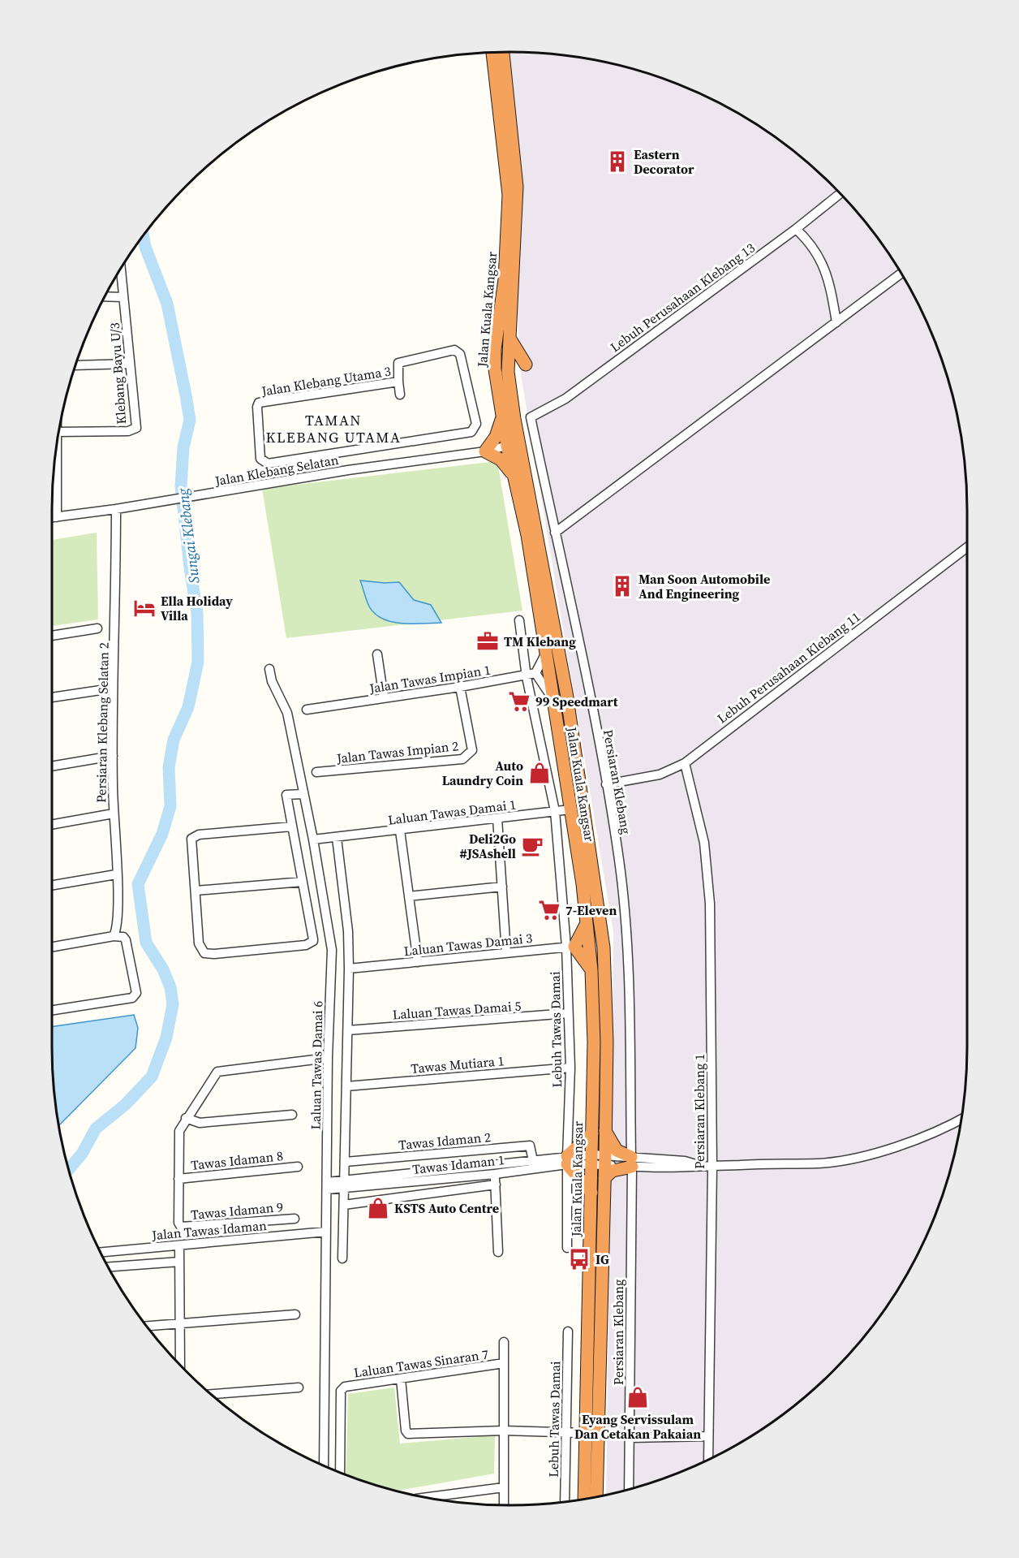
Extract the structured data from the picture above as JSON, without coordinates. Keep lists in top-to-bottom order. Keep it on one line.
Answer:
{"streets":{"highway":["Jalan Kuala Kangsar"],"street":["Lebuh Perusahaan Klebang 13","Klebang Bayu U/3","Jalan Klebang Utama 3","Jalan Klebang Selatan","Lebuh Perusahaan Klebang 11","Jalan Tawas Impian 1","Persiaran Klebang Selatan 2","Jalan Tawas Impian 2","Persiaran Klebang","Laluan Tawas Damai 1","Laluan Tawas Damai 3","Laluan Tawas Damai 5","Lebuh Tawas Damai","Tawas Mutiara 1","Laluan Tawas Damai 6","Persiaran Klebang 1","Tawas Idaman 2","Tawas Idaman 8","Tawas Idaman 1","Tawas Idaman 9","Jalan Tawas Idaman","Laluan Tawas Sinaran 7"]},"crossings":[["Lebuh Perusahaan Klebang 13","Persiaran Klebang"],["Jalan Kuala Kangsar","Jalan Klebang Selatan"],["Jalan Kuala Kangsar","Laluan Tawas Damai 1"],["Jalan Kuala Kangsar","Laluan Tawas Damai 3"],["Jalan Kuala Kangsar","Tawas Idaman 1"],["Jalan Klebang Selatan","Persiaran Klebang Selatan 2"],["Lebuh Perusahaan Klebang 11","Persiaran Klebang"],["Lebuh Perusahaan Klebang 11","Persiaran Klebang 1"],["Jalan Tawas Impian 1","Jalan Tawas Impian 2"],["Jalan Tawas Impian 1","Lebuh Tawas Damai"],["Persiaran Klebang","Tawas Idaman 1"],["Laluan Tawas Damai 1","Lebuh Tawas Damai"],["Laluan Tawas Damai 1","Laluan Tawas Damai 6"],["Laluan Tawas Damai 3","Lebuh Tawas Damai"],["Laluan Tawas Damai 5","Lebuh Tawas Damai"],["Lebuh Tawas Damai","Tawas Mutiara 1"],["Lebuh Tawas Damai","Tawas Idaman 1"],["Laluan Tawas Damai 6","Tawas Idaman 1"],["Laluan Tawas Damai 6","Jalan Tawas Idaman"],["Persiaran Klebang 1","Tawas Idaman 1"],["Tawas Idaman 2","Tawas Idaman 1"],["Tawas Idaman 8","Tawas Idaman 9"]],"districts":["TAMAN KLEBANG UTAMA"],"water":["Sungai Klebang"],"places":{"building":["Eastern Decorator","Man Soon Automobile And Engineering"],"hotel":["Ella Holiday Villa"],"office":["TM Klebang"],"supermarket":["99 Speedmart","7-Eleven"],"shop":["Auto Laundry Coin","KSTS Auto Centre","Eyang Servissulam Dan Cetakan Pakaian"],"cafe":["Deli2Go #JSAshell"],"bus stop":["IG"]}}
